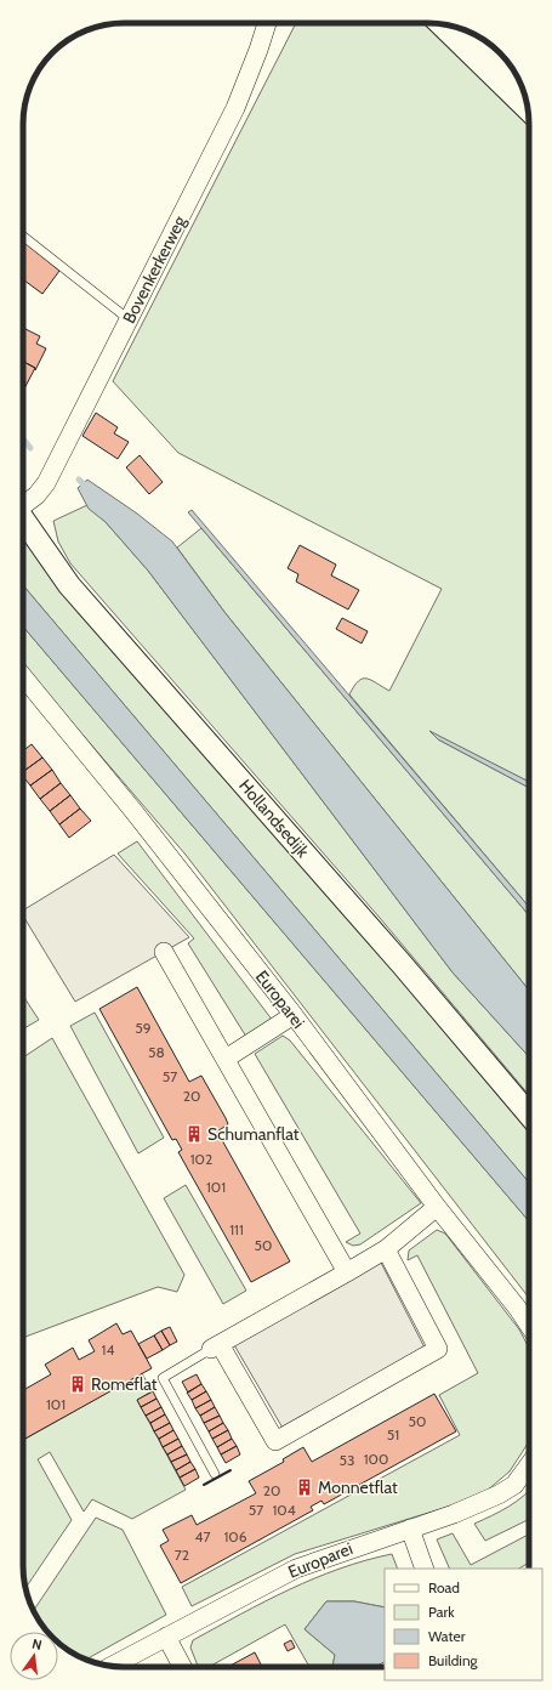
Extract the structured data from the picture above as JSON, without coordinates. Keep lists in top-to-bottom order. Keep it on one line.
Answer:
{"streets":{"street":["Bovenkerkerweg","Hollandsedijk","Europarei"]},"places":{"building":["Schumanflat","Romeflat","Monnetflat"]},"house_numbers":["59","58","57","20","102","101","111","50","14","101","50","51","100","53","20","57","104","47","106","72"],"legend":["Road","Park","Water","Building"],"north":"top"}
